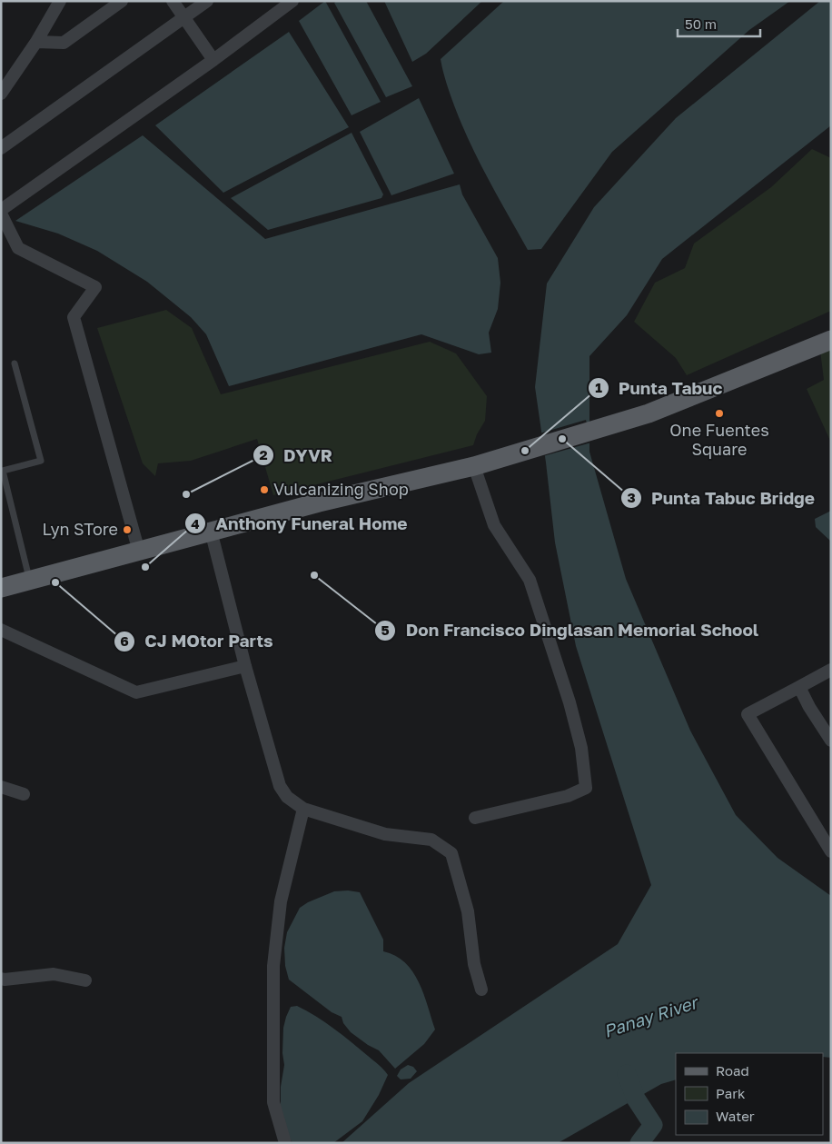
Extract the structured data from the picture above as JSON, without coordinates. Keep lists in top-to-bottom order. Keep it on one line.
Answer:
{"water":["Panay River"],"places":["One Fuentes Square","Punta Tabuc Bridge","Punta Tabuc","Vulcanizing Shop","DYVR","Lyn STore","Anthony Funeral Home","Don Francisco Dinglasan Memorial School","CJ MOtor Parts"],"legend":["Road","Park","Water"],"scale_bar":"50 m"}
